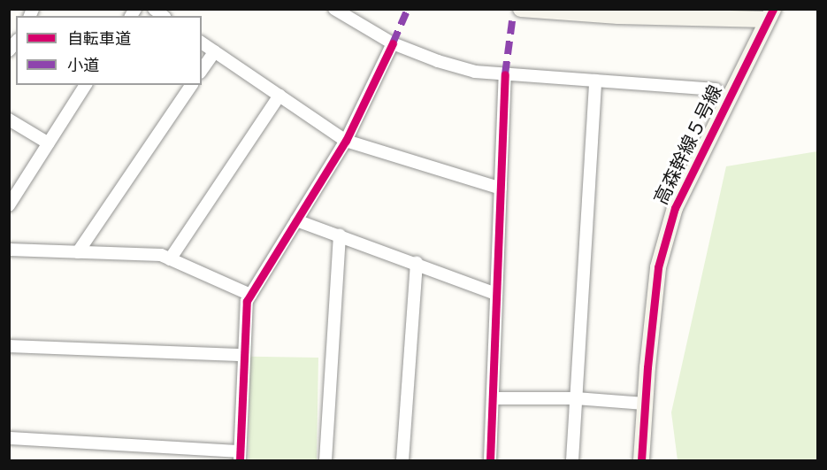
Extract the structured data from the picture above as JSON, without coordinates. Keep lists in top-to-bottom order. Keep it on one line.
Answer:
{"streets":{"street":["高森幹線５号線"]},"legend":["自転車道","小道"]}
